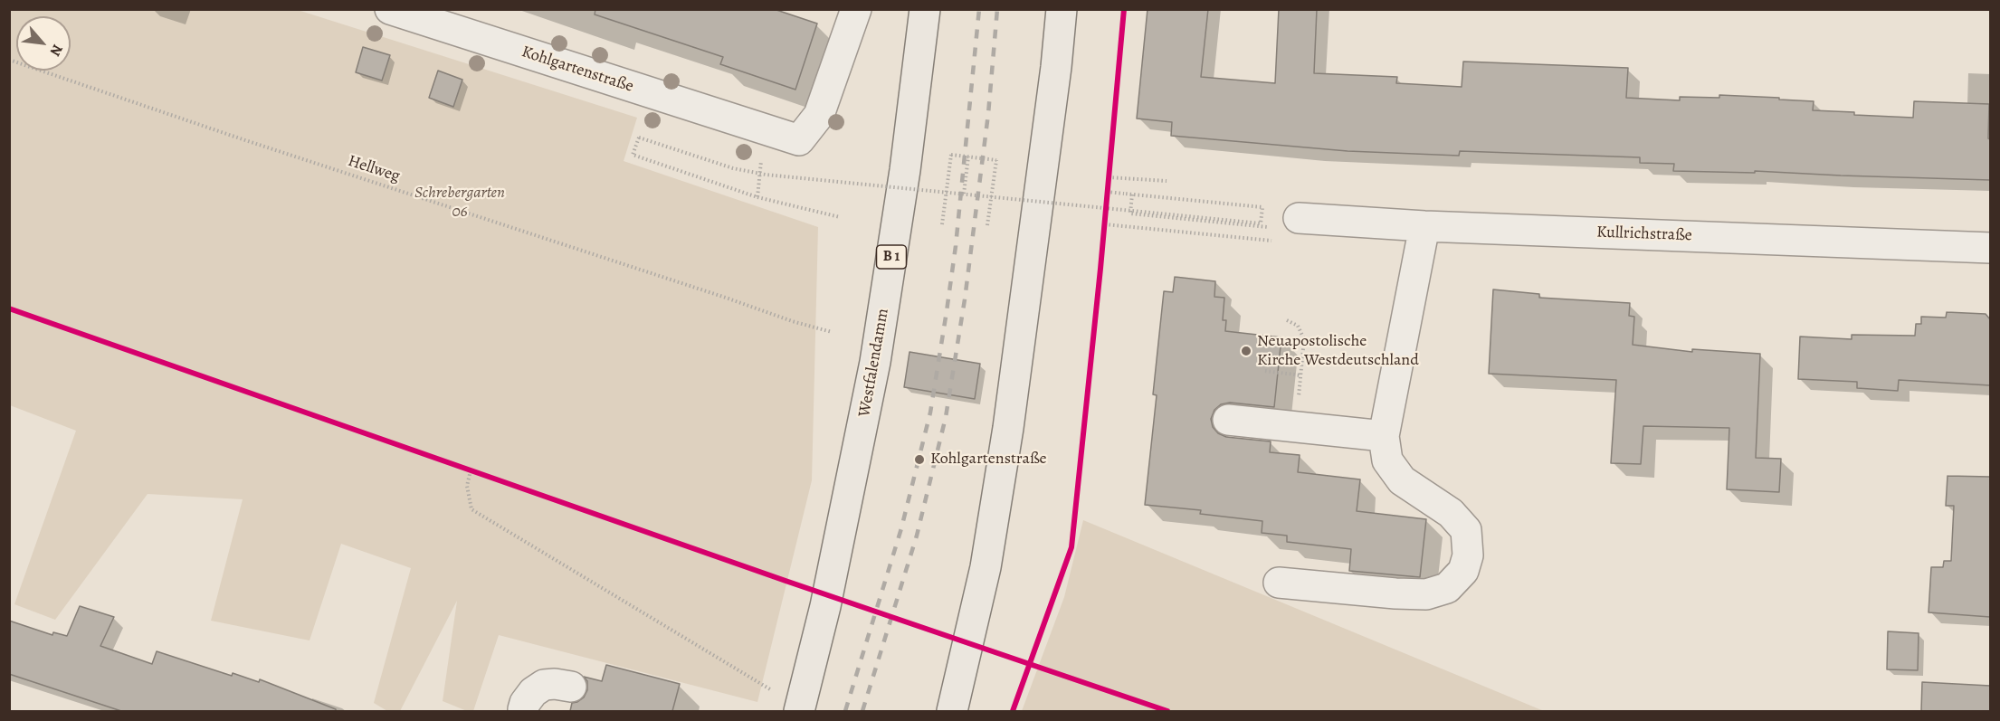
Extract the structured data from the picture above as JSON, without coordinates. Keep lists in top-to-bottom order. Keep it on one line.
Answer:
{"streets":{"main road":["B 1","Westfalendamm"],"street":["Kohlgartenstraße","Kullrichstraße"],"path":["Hellweg"]},"parks":["Schrebergarten 06"],"places":["Neuapostolische Kirche Westdeutschland","Kohlgartenstraße"],"north":"bottom right"}
